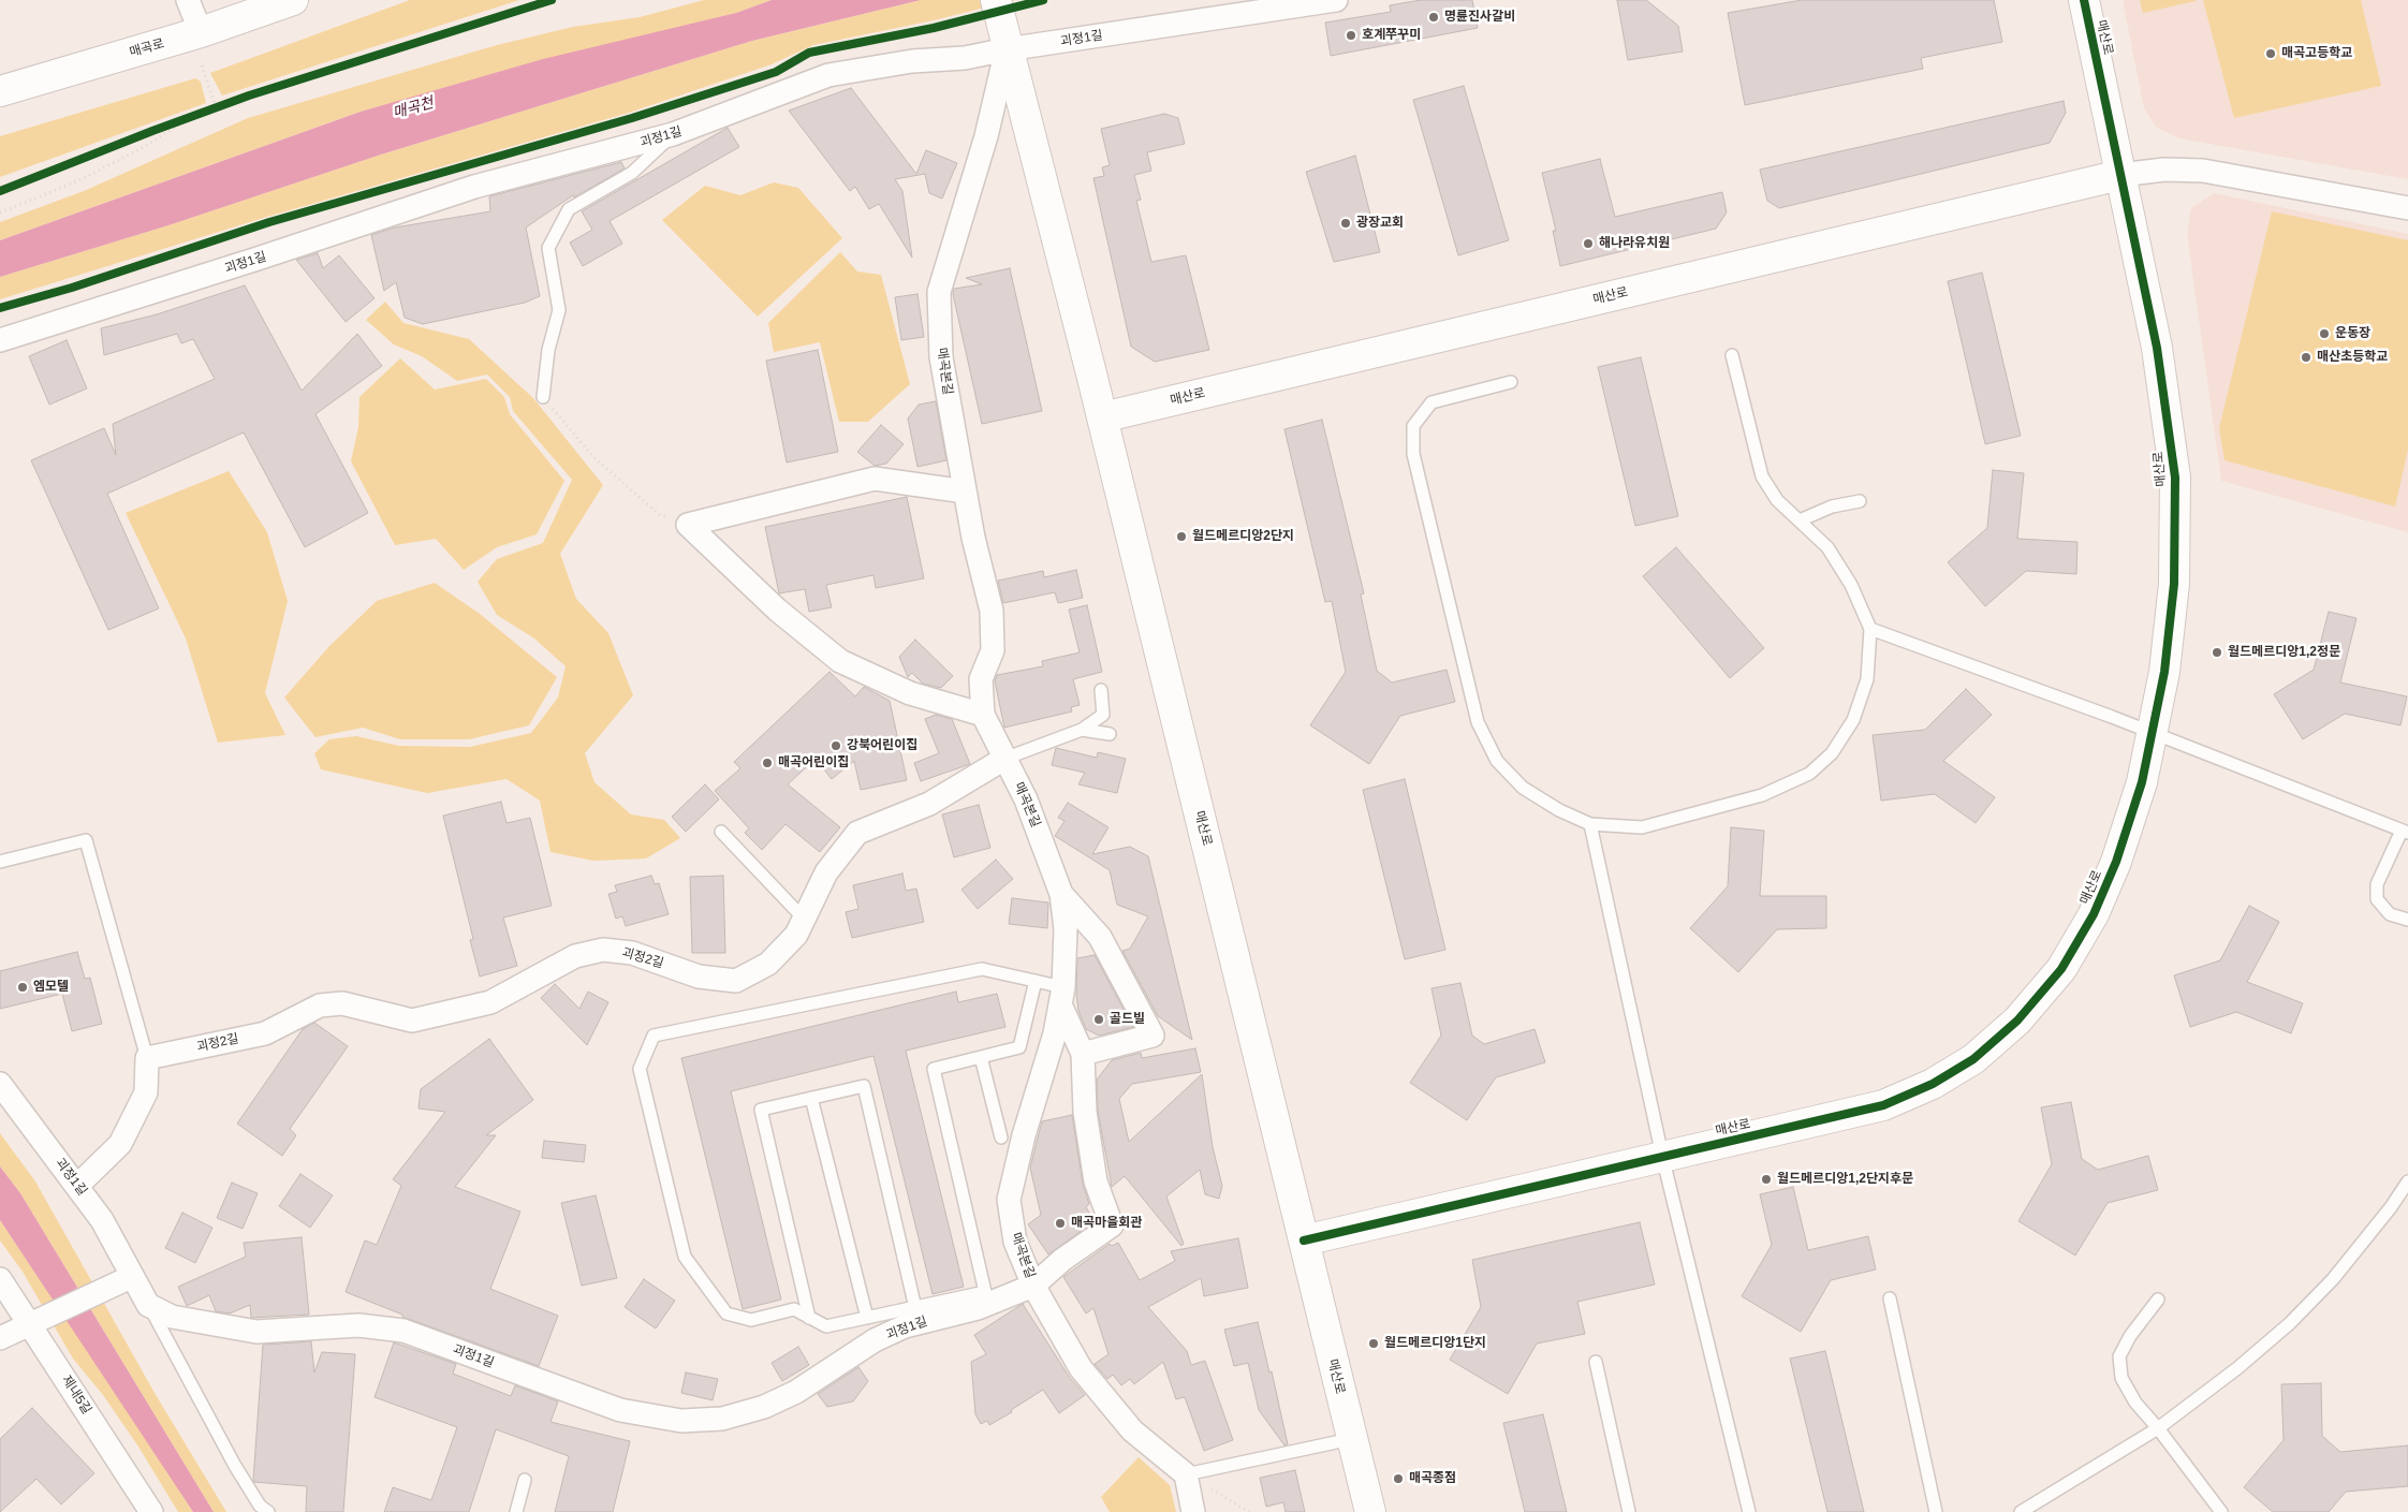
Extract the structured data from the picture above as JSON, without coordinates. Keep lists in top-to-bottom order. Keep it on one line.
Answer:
{"streets":{"street":["매산로","괴정1길","매곡로","매곡본길","괴정2길","제내5길"]},"crossings":[["매산로","괴정1길"],["매산로","매곡본길"],["괴정1길","매곡본길"],["매곡본길","괴정2길"]],"water":["매곡천"],"places":["명륜진사갈비","호계쭈꾸미","매곡고등학교","광장교회","해나라유치원","운동장","매산초등학교","월드메르디앙2단지","월드메르디앙1,2정문","강북어린이집","매곡어린이집","엠모텔","골드빌","월드메르디앙1,2단지후문","매곡마을회관","월드메르디앙1단지","매곡종점"]}
